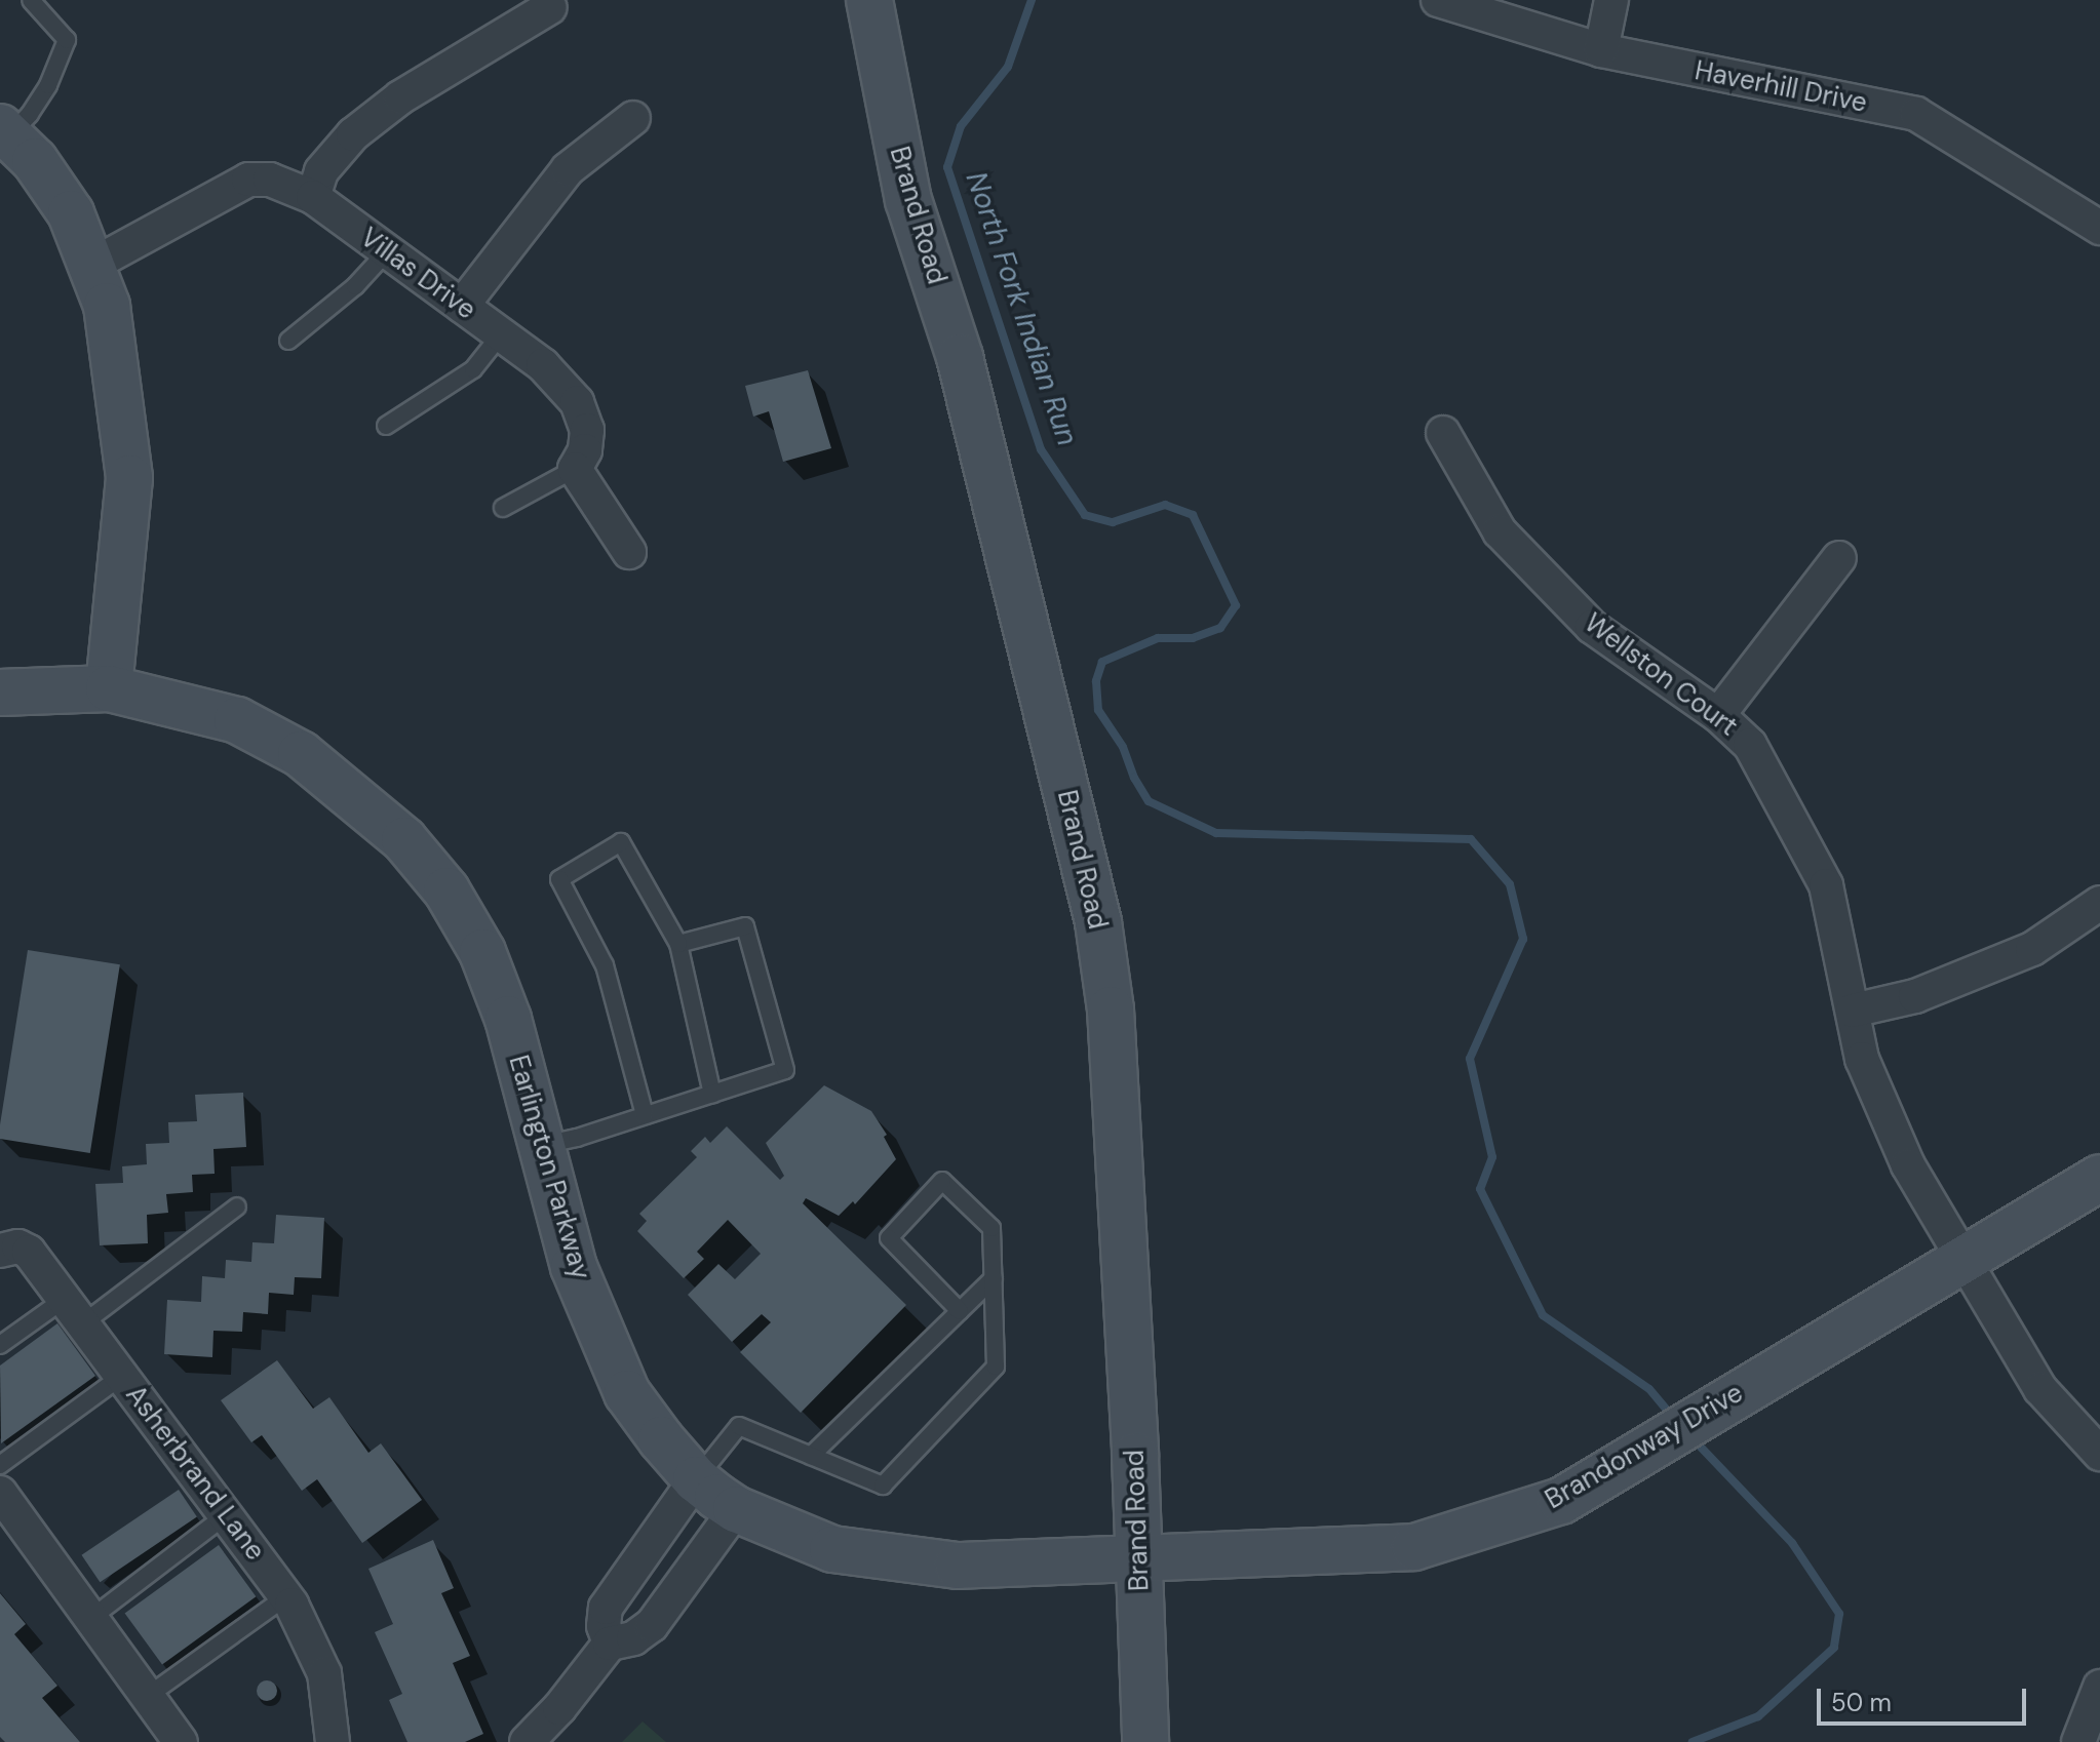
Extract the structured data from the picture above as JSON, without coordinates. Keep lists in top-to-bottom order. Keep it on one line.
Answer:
{"streets":{"street":["Haverhill Drive","Brand Road","Villas Drive","Wellston Court","Earlington Parkway","Brandonway Drive","Asherbrand Lane"]},"crossings":[["Brand Road","Earlington Parkway"],["Brand Road","Brandonway Drive"],["Wellston Court","Brandonway Drive"],["Earlington Parkway","Brandonway Drive"]],"water":["North Fork Indian Run"],"scale_bar":"50 m"}
